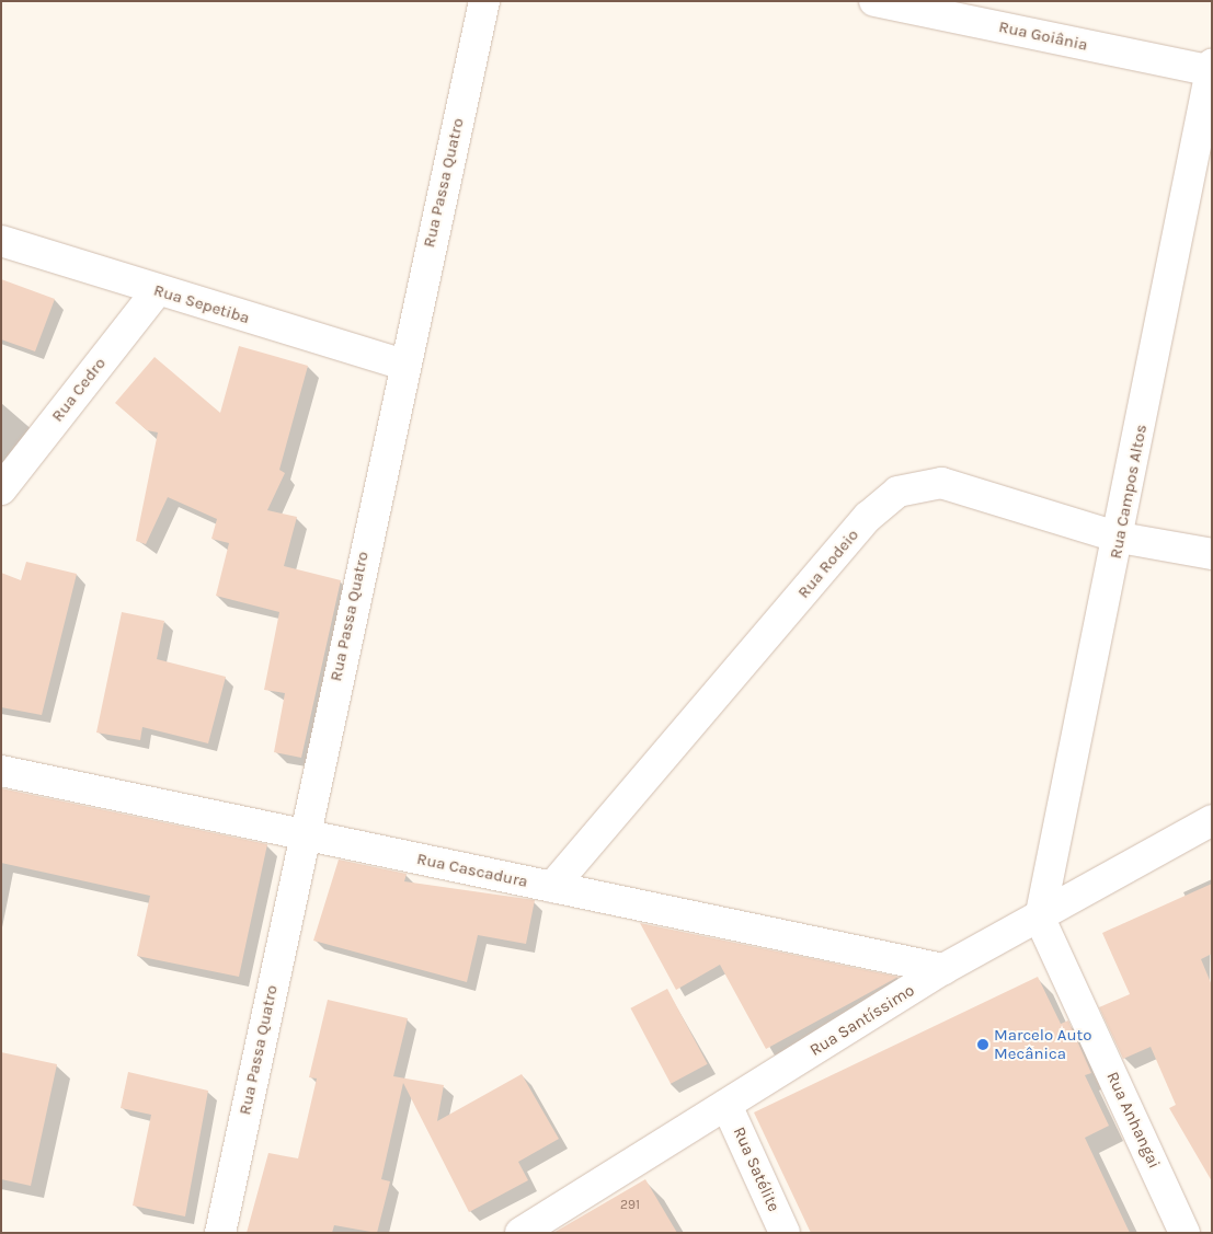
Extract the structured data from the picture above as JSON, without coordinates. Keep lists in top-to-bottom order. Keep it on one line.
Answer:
{"streets":{"street":["Rua Goiânia","Rua Passa Quatro","Rua Sepetiba","Rua Cedro","Rua Campos Altos","Rua Rodeio","Rua Cascadura","Rua Santíssimo","Rua Anhangai","Rua Satélite"]},"crossings":[["Rua Goiânia","Rua Campos Altos"],["Rua Passa Quatro","Rua Sepetiba"],["Rua Passa Quatro","Rua Cascadura"],["Rua Sepetiba","Rua Cedro"],["Rua Campos Altos","Rua Rodeio"],["Rua Campos Altos","Rua Santíssimo"],["Rua Campos Altos","Rua Anhangai"],["Rua Rodeio","Rua Cascadura"],["Rua Cascadura","Rua Santíssimo"],["Rua Santíssimo","Rua Anhangai"],["Rua Santíssimo","Rua Satélite"]],"places":["Marcelo Auto Mecânica"],"house_numbers":["291"]}
